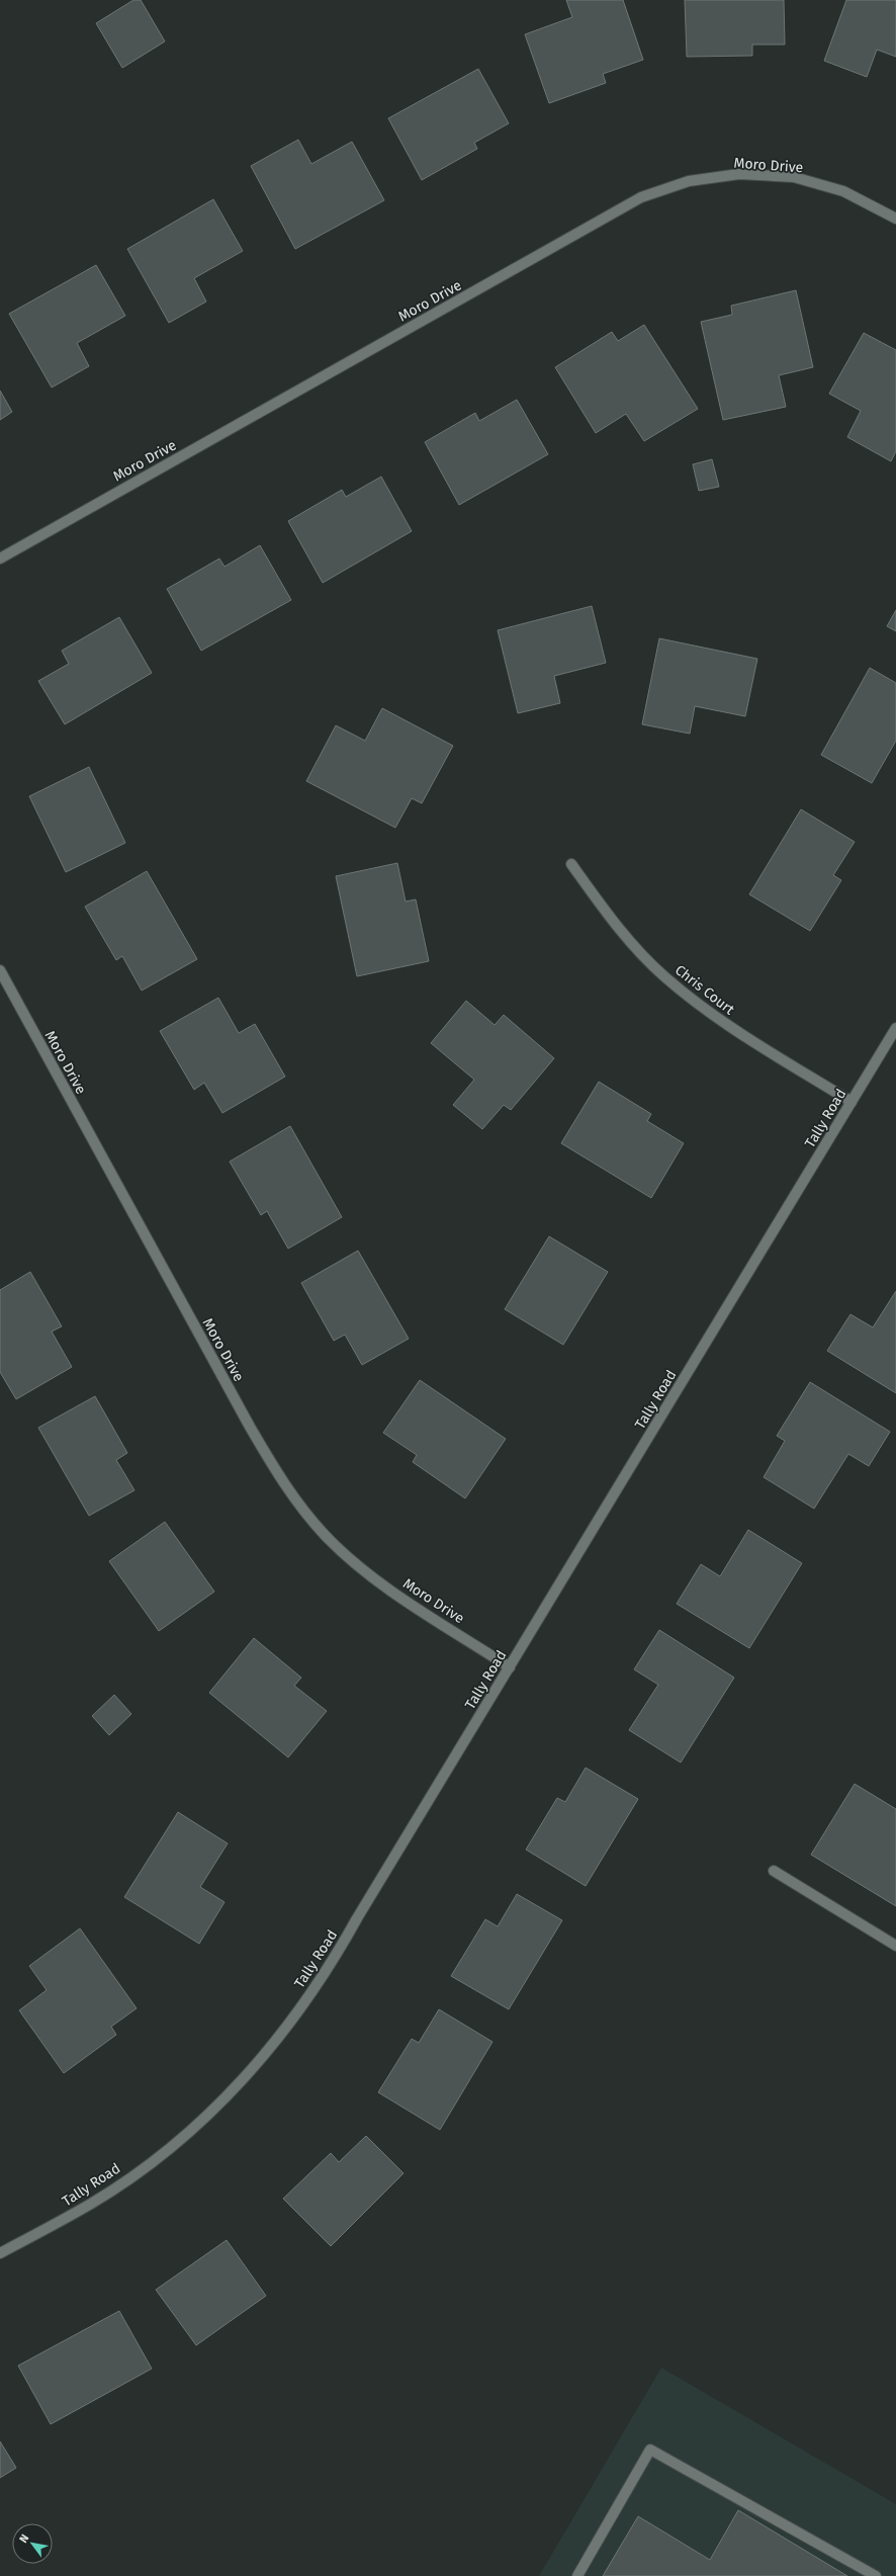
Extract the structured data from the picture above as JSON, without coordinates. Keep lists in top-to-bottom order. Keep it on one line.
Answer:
{"streets":{"street":["Moro Drive","Chris Court","Tally Road"]},"crossings":[["Moro Drive","Tally Road"],["Chris Court","Tally Road"]],"north":"top left"}
